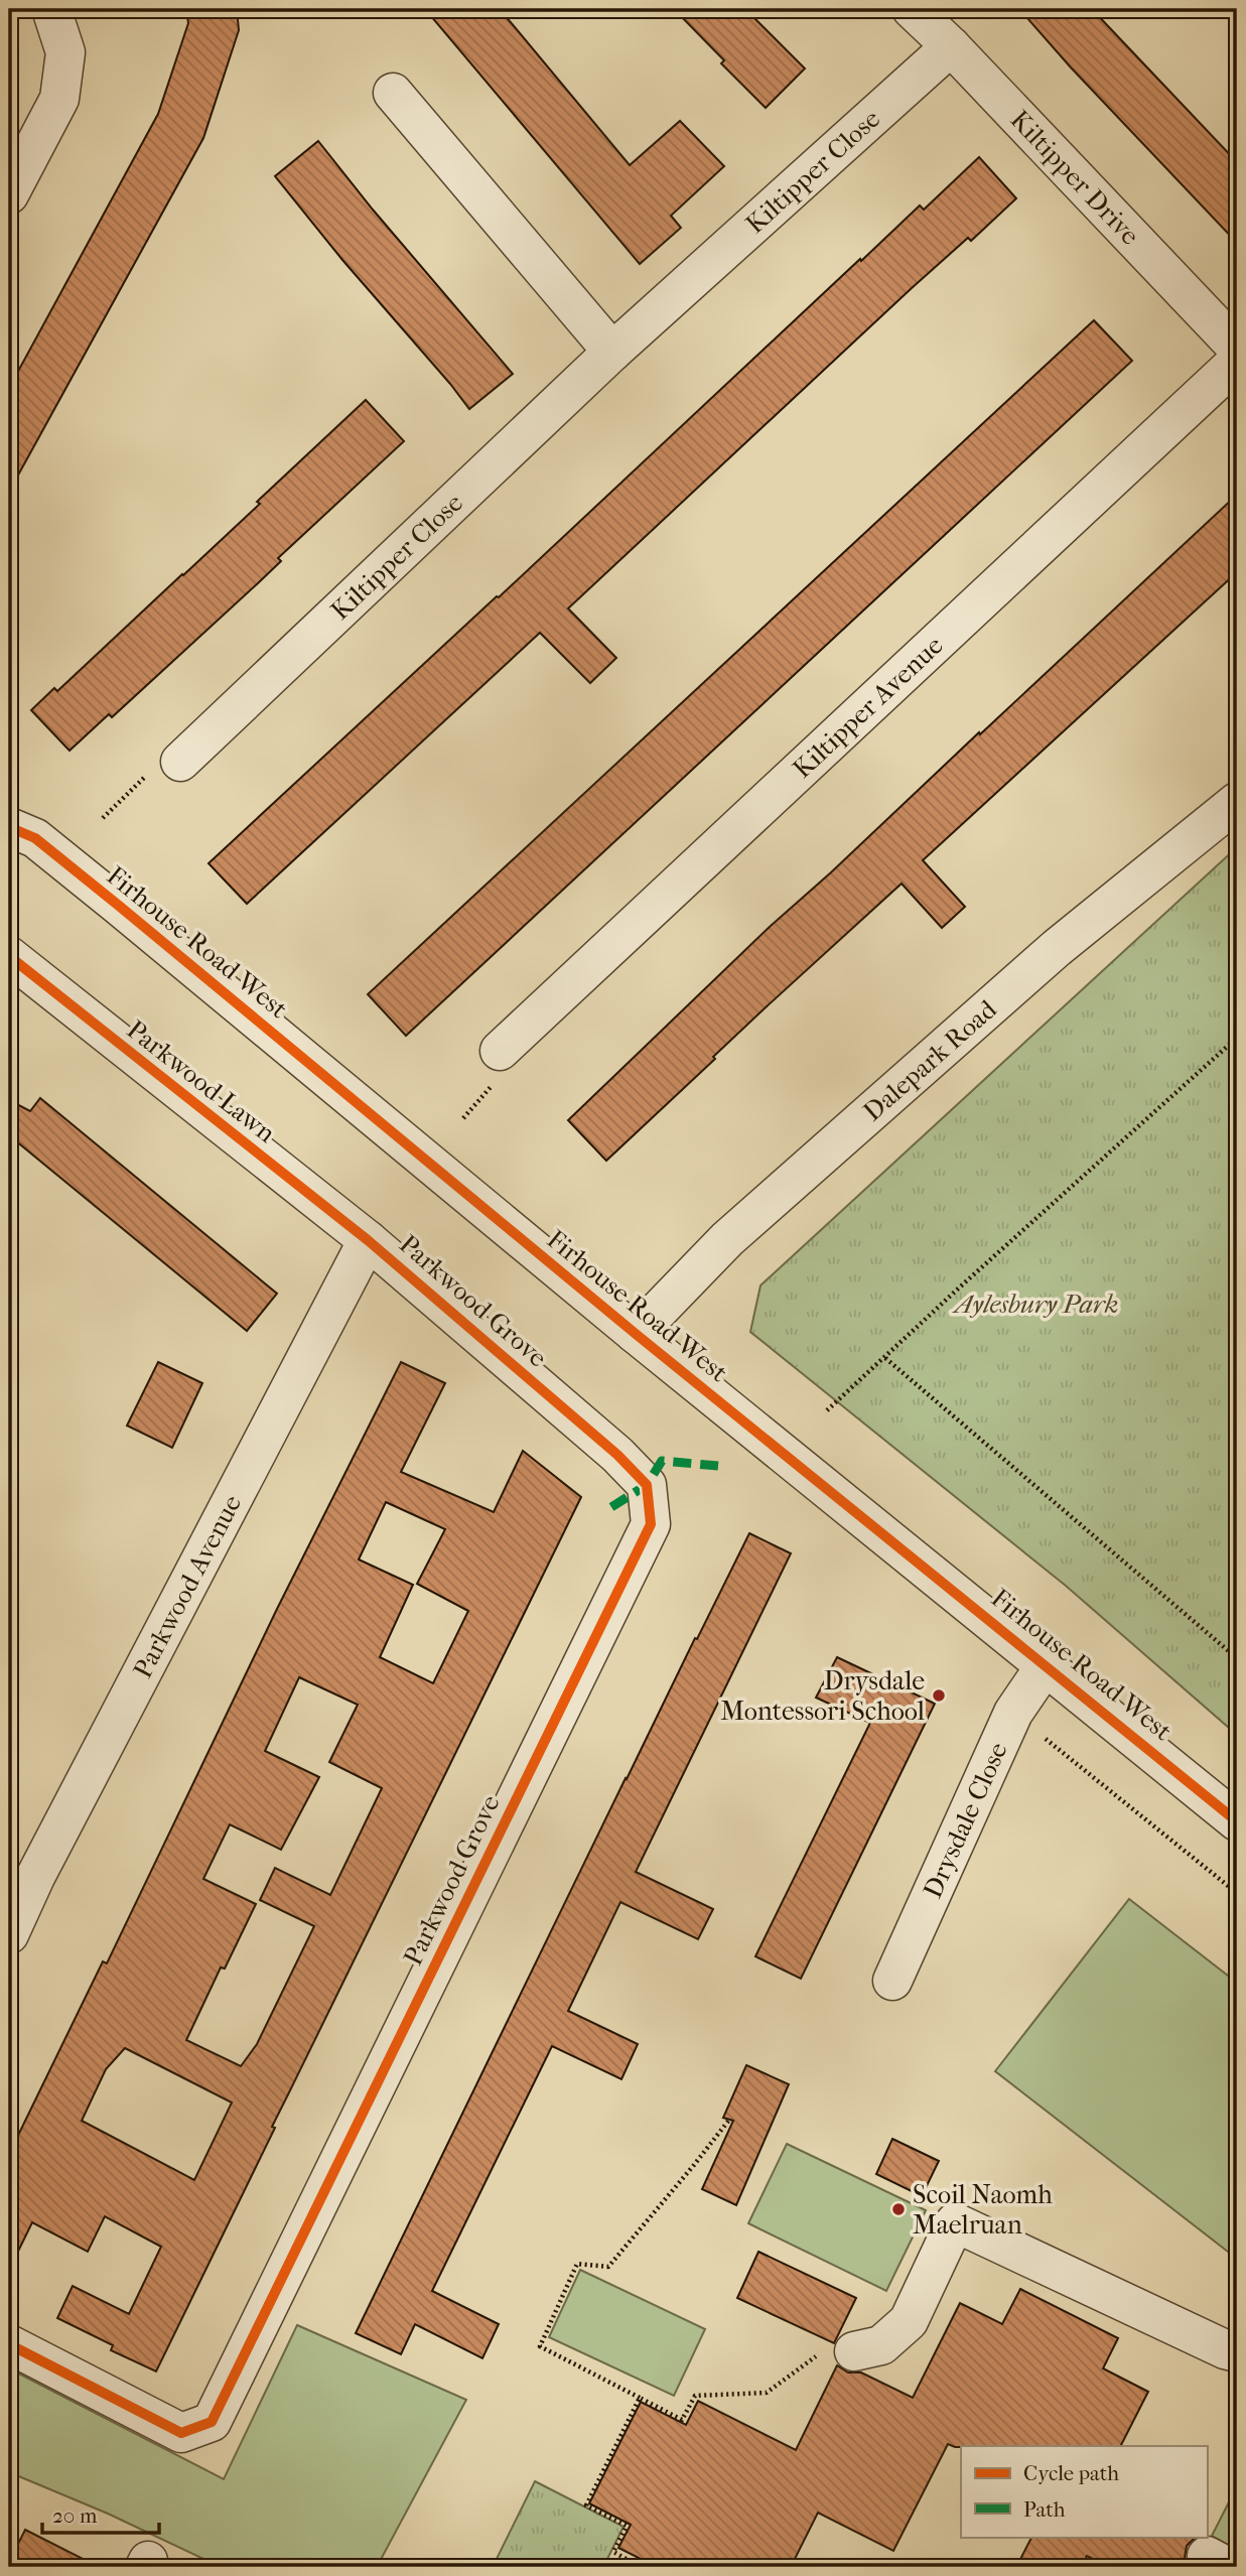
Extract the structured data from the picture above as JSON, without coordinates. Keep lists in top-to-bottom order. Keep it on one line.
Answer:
{"streets":{"street":["Kiltipper Close","Kiltipper Drive","Kiltipper Avenue","Firhouse Road West","Dalepark Road","Parkwood Lawn","Parkwood Grove","Parkwood Avenue","Drysdale Close"]},"crossings":[["Kiltipper Close","Kiltipper Drive"],["Firhouse Road West","Dalepark Road"],["Firhouse Road West","Drysdale Close"],["Parkwood Lawn","Parkwood Grove"],["Parkwood Lawn","Parkwood Avenue"],["Parkwood Grove","Parkwood Avenue"]],"parks":["Aylesbury Park"],"places":["Drysdale Montessori School","Scoil Naomh Maelruan"],"legend":["Cycle path","Path"],"scale_bar":"20 m"}
